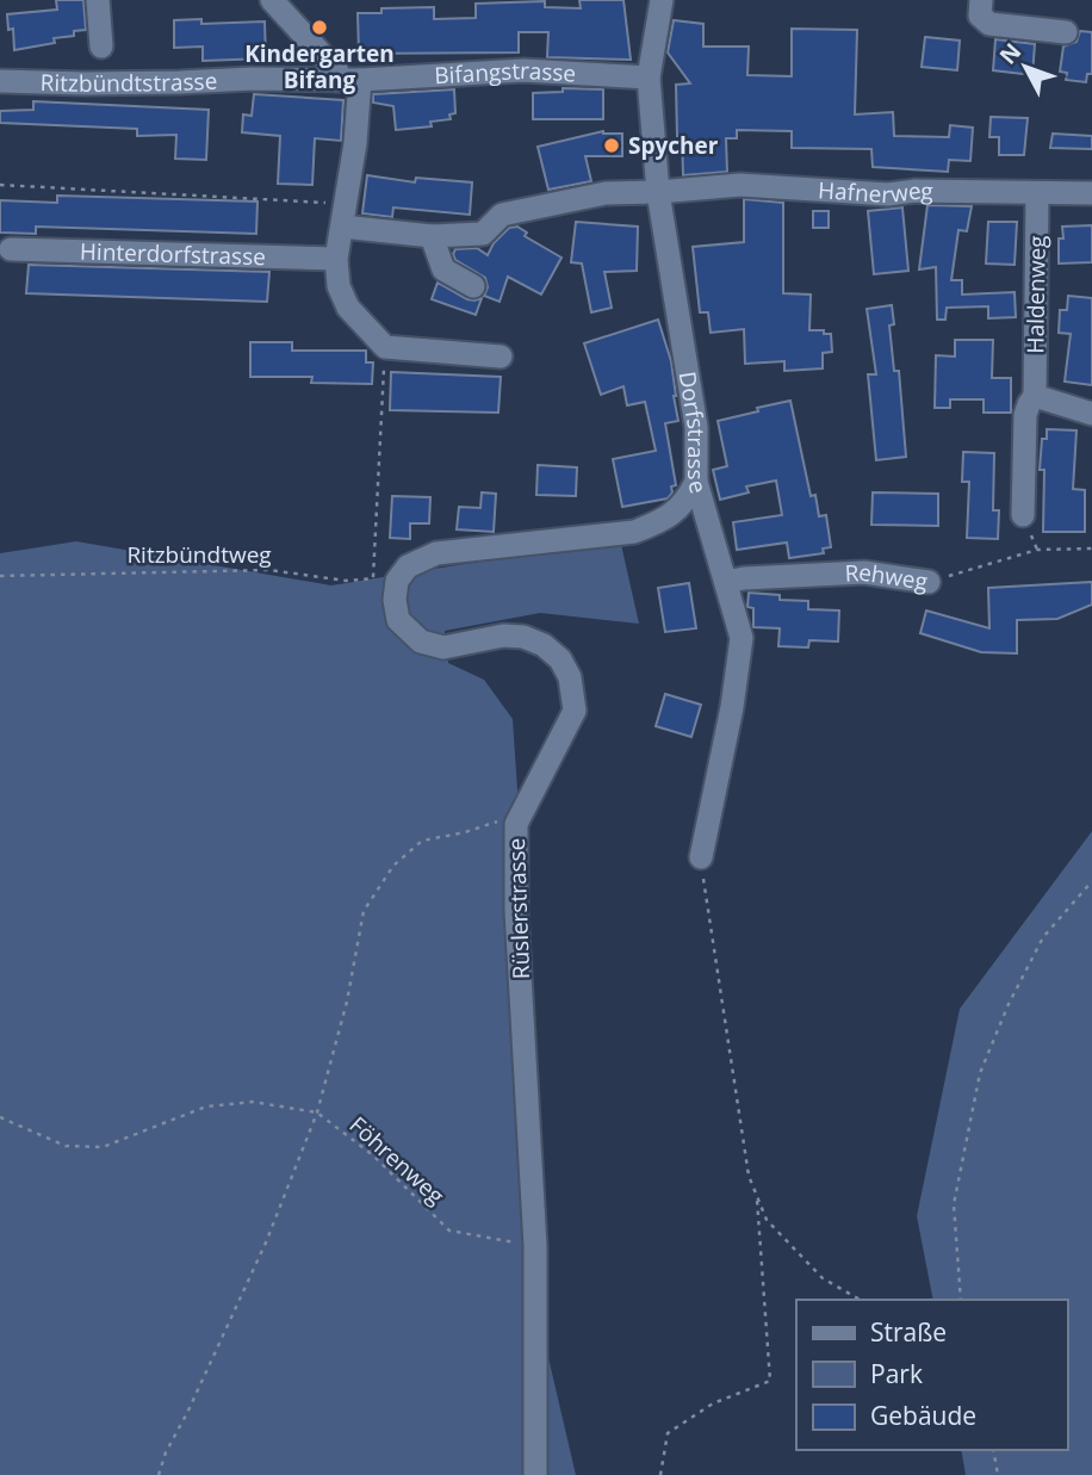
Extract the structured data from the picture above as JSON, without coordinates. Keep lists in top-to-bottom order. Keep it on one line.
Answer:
{"streets":{"street":["Bifangstrasse","Ritzbündtstrasse","Hafnerweg","Hinterdorfstrasse","Haldenweg","Dorfstrasse","Rehweg","Rüslerstrasse"],"path":["Ritzbündtweg","Föhrenweg"]},"crossings":[["Bifangstrasse","Ritzbündtstrasse"],["Bifangstrasse","Dorfstrasse"],["Hafnerweg","Haldenweg"],["Hafnerweg","Dorfstrasse"],["Dorfstrasse","Rehweg"],["Ritzbündtweg","Rüslerstrasse"],["Rüslerstrasse","Föhrenweg"]],"places":["Kindergarten Bifang","Spycher"],"legend":["Straße","Park","Gebäude"],"north":"top left"}
